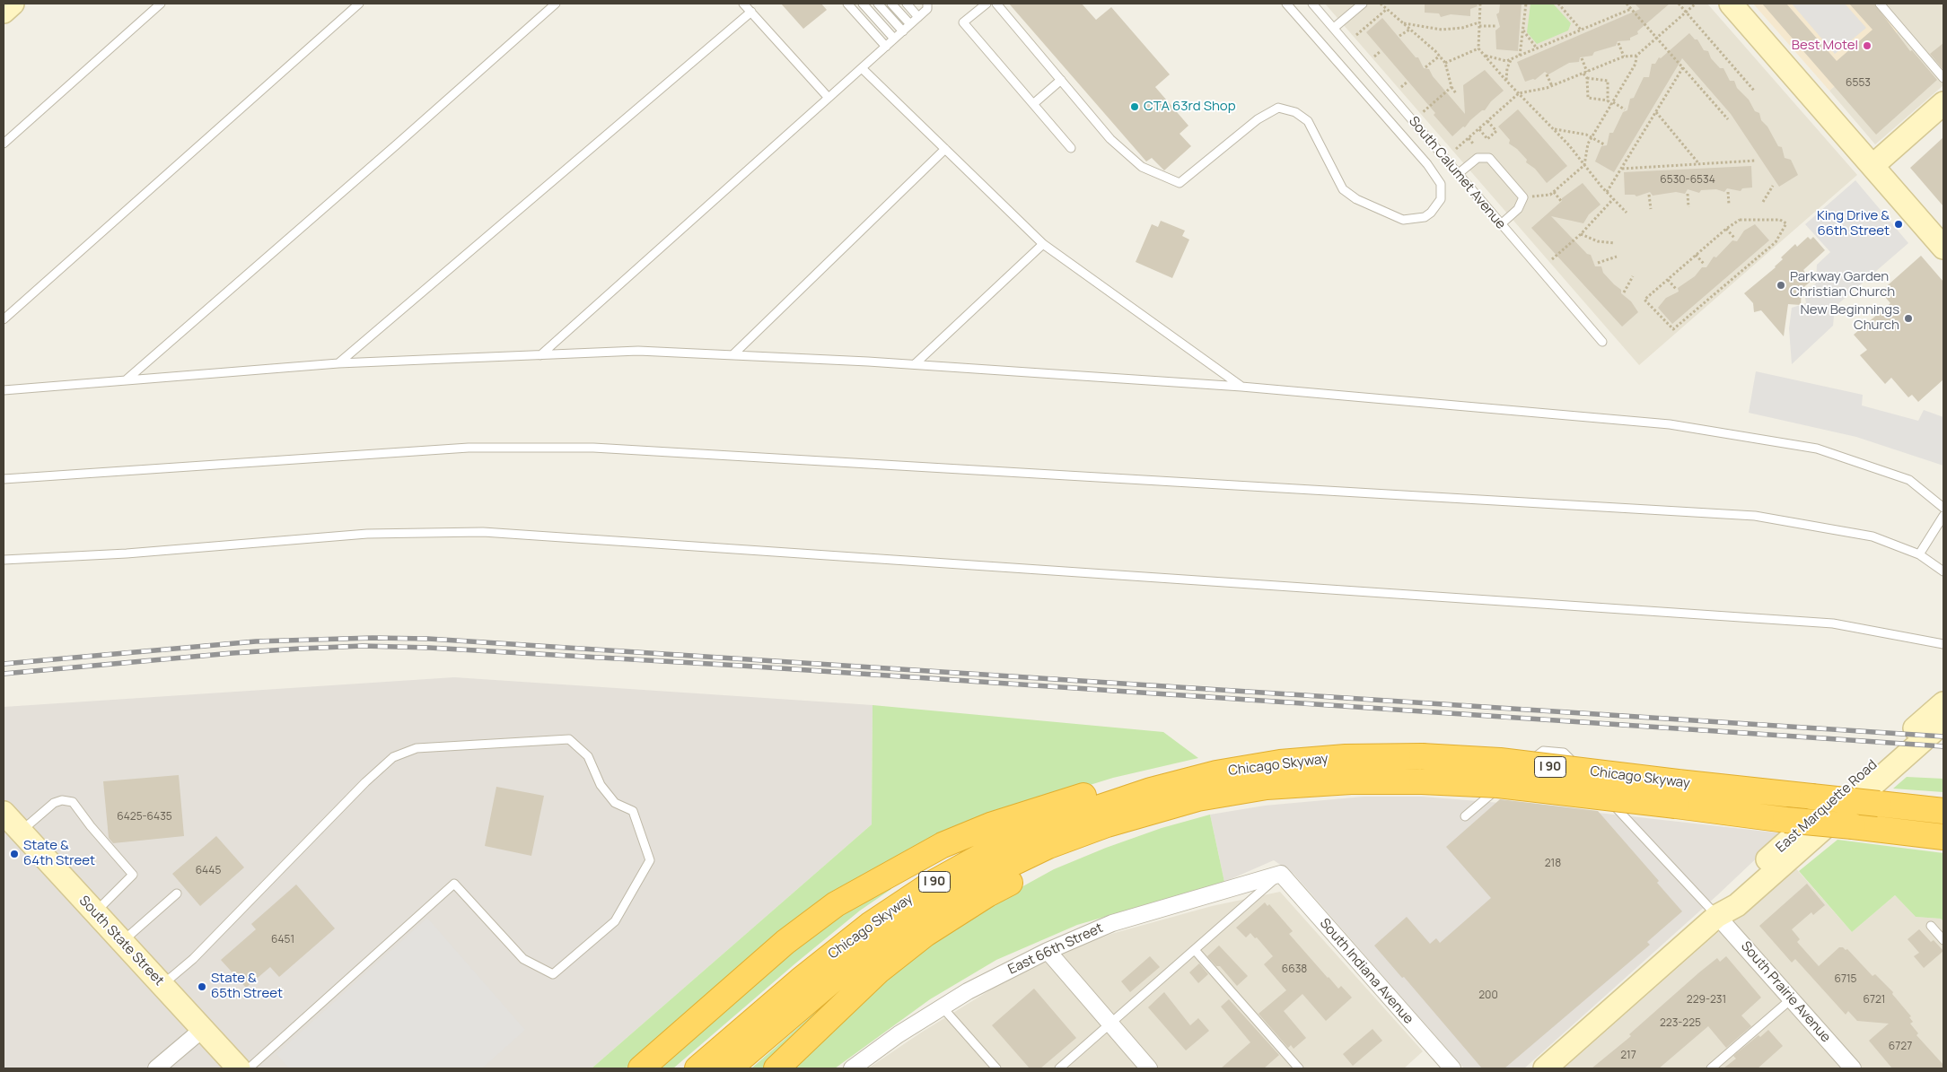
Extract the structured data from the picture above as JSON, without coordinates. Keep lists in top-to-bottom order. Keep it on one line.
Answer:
{"streets":{"highway":["Chicago Skyway","I 90"],"street":["East Marquette Road","South State Street","East 66th Street","South Indiana Avenue","South Prairie Avenue"],"lane":["South Calumet Avenue"]},"crossings":[["East Marquette Road","South Prairie Avenue"],["East 66th Street","South Indiana Avenue"]],"places":["Best Motel","CTA 63rd Shop","King Drive & 66th Street","Parkway Garden Christian Church","New Beginnings Church","State & 64th Street","State & 65th Street"],"house_numbers":["6553","6530-6534","6425-6435","218","6445","6451","6638","6715","200","229-231","6721","223-225","6727","217"]}
